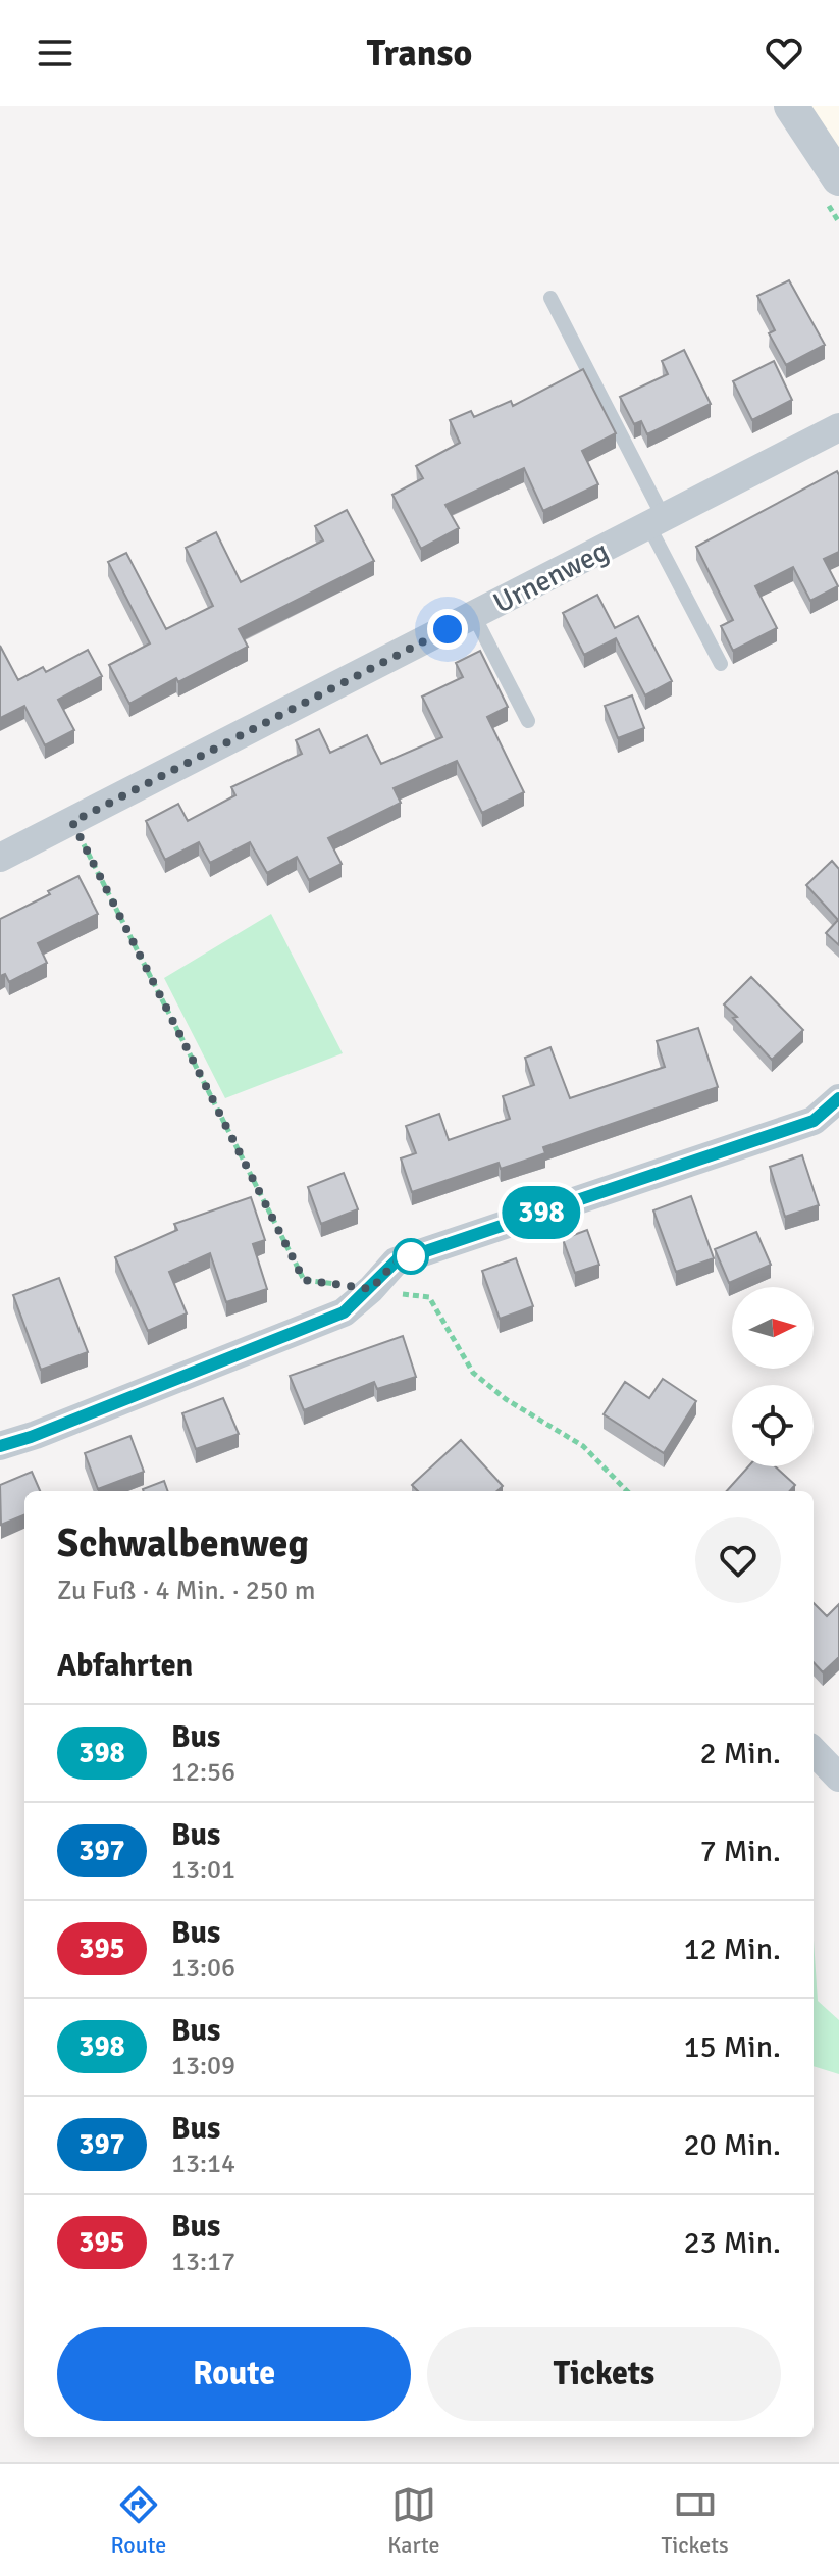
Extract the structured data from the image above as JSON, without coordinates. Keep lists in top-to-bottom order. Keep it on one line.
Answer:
{"streets":{"street":["Urnenweg"]},"lines":["bus line 398"],"north":"right","page":{"header":"Transo","on_map":"398","heading":[["Schwalbenweg","Zu Fuß · 4 Min. · 250 m"],"Abfahrten"],"list":[{"mark":"398","name":"Bus","note":"12:56","value":"2 Min."},{"mark":"397","name":"Bus","note":"13:01","value":"7 Min."},{"mark":"395","name":"Bus","note":"13:06","value":"12 Min."},{"mark":"398","name":"Bus","note":"13:09","value":"15 Min."},{"mark":"397","name":"Bus","note":"13:14","value":"20 Min."},{"mark":"395","name":"Bus","note":"13:17","value":"23 Min."}],"buttons":["Route","Tickets"],"tabs":["Route","Karte","Tickets"]}}
